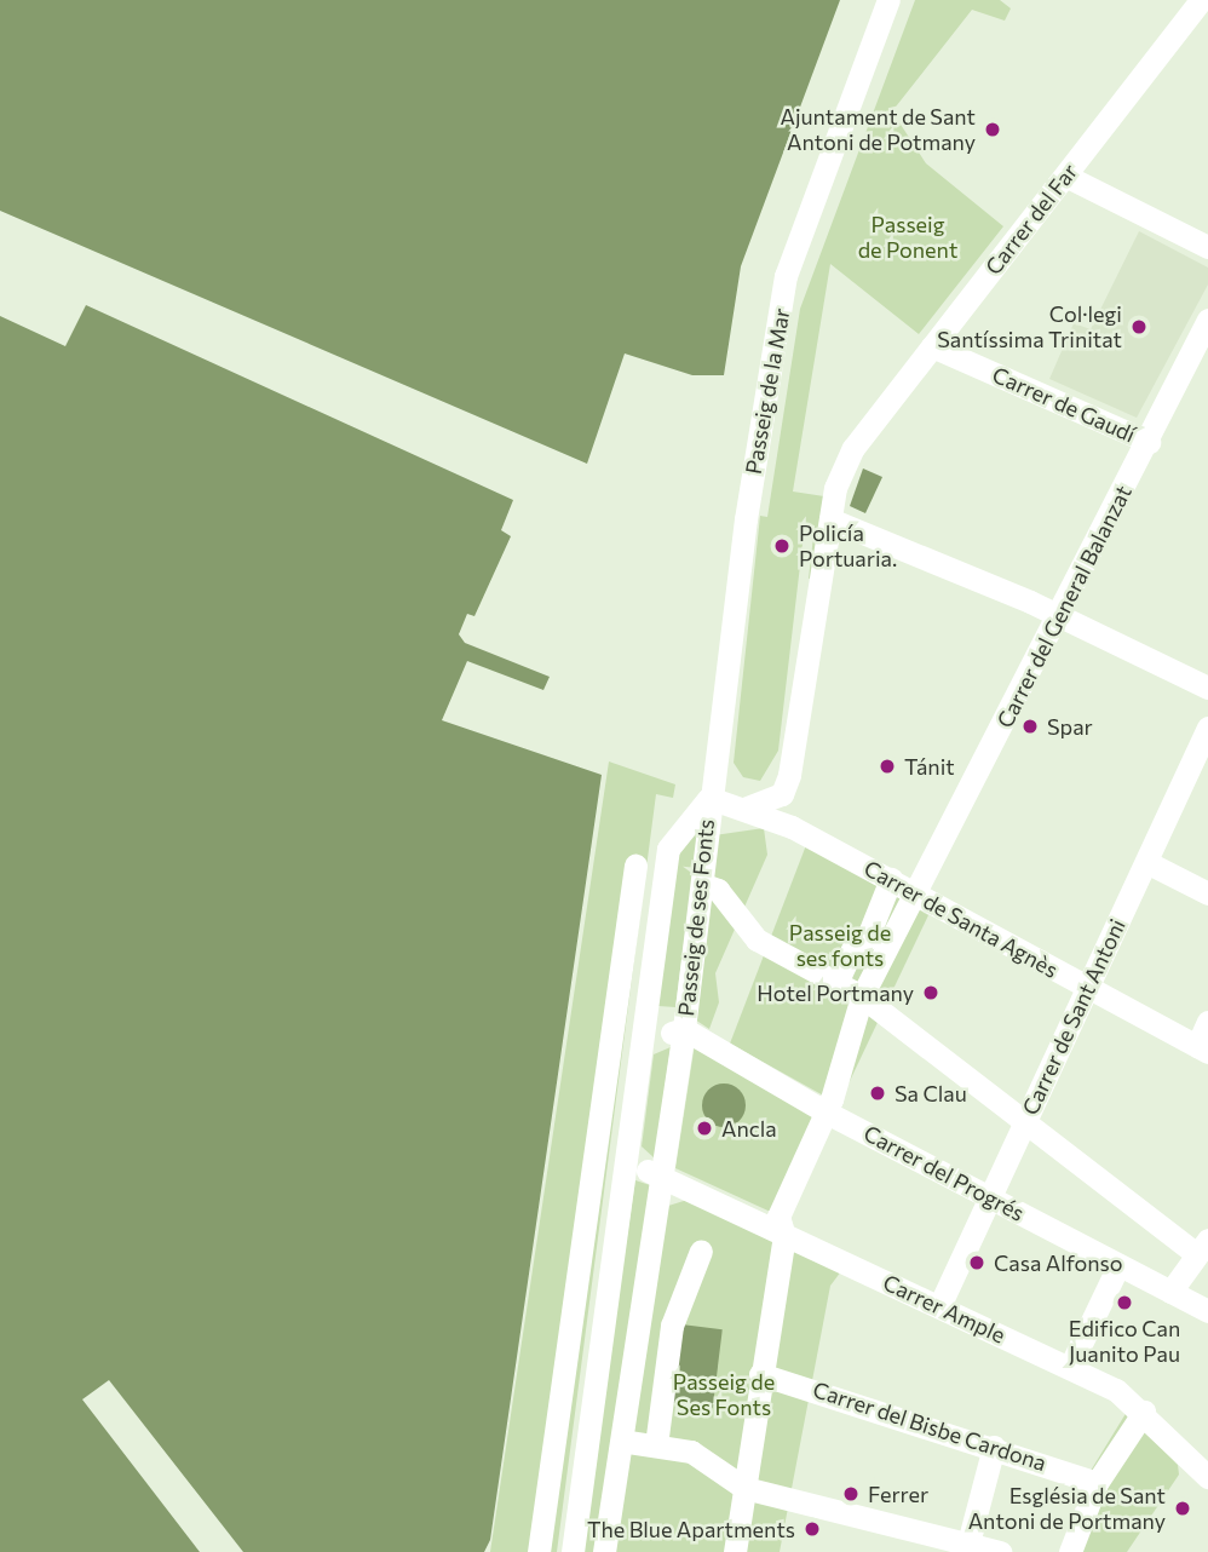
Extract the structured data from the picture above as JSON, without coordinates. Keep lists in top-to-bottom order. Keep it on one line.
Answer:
{"streets":{"street":["Carrer del Far","Passeig de la Mar","Carrer de Gaudí","Carrer del General Balanzat","Passeig de ses Fonts","Carrer de Santa Agnès","Carrer de Sant Antoni","Carrer del Progrés","Carrer Ample","Carrer del Bisbe Cardona"]},"crossings":[["Carrer del Far","Carrer de Gaudí"],["Passeig de la Mar","Passeig de ses Fonts"],["Passeig de la Mar","Carrer de Santa Agnès"],["Carrer de Gaudí","Carrer del General Balanzat"],["Carrer del General Balanzat","Carrer de Santa Agnès"],["Passeig de ses Fonts","Carrer de Santa Agnès"],["Passeig de ses Fonts","Carrer del Progrés"],["Passeig de ses Fonts","Carrer Ample"],["Carrer de Santa Agnès","Carrer de Sant Antoni"],["Carrer de Sant Antoni","Carrer del Progrés"],["Carrer de Sant Antoni","Carrer Ample"]],"parks":["Passeig de Ponent","Passeig de ses fonts","Passeig de Ses Fonts"],"places":["Ajuntament de Sant Antoni de Potmany","Col·legi Santíssima Trinitat","Policía Portuaria.","Spar","Tánit","Hotel Portmany","Sa Clau","Ancla","Casa Alfonso","Edifico Can Juanito Pau","Ferrer","Església de Sant Antoni de Portmany","The Blue Apartments"]}
